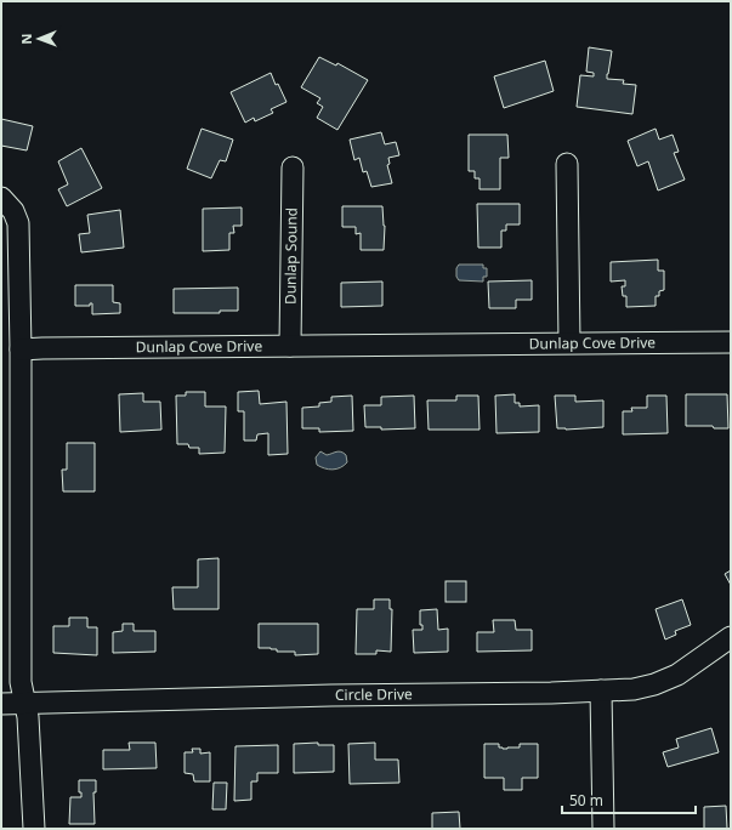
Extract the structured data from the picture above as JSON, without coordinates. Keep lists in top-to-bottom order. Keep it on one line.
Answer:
{"streets":{"street":["Dunlap Sound","Dunlap Cove Drive","Circle Drive"]},"crossings":[["Dunlap Sound","Dunlap Cove Drive"]],"scale_bar":"50 m","north":"left"}
